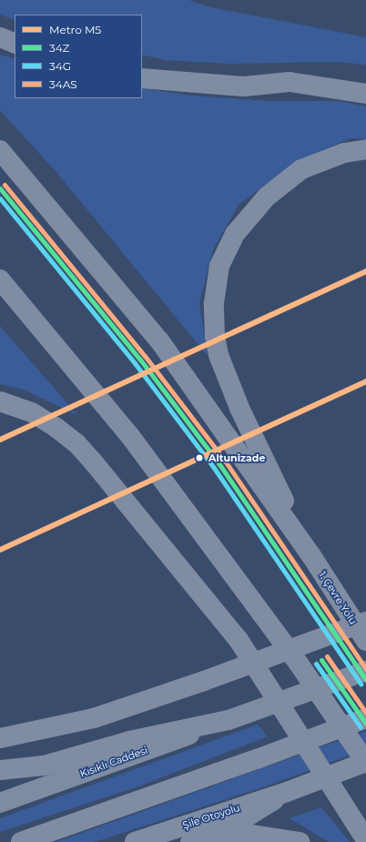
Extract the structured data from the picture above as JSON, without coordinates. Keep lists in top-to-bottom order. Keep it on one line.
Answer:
{"streets":{"highway":["1. Çevre Yolu","Şile Otoyolu"],"main road":["Kısıklı Caddesi"]},"places":["Altunizade"],"lines":["transit line 34AS","transit line 34Z","transit line 34G","metro line M5"],"legend":["Metro M5","34Z","34G","34AS"]}
